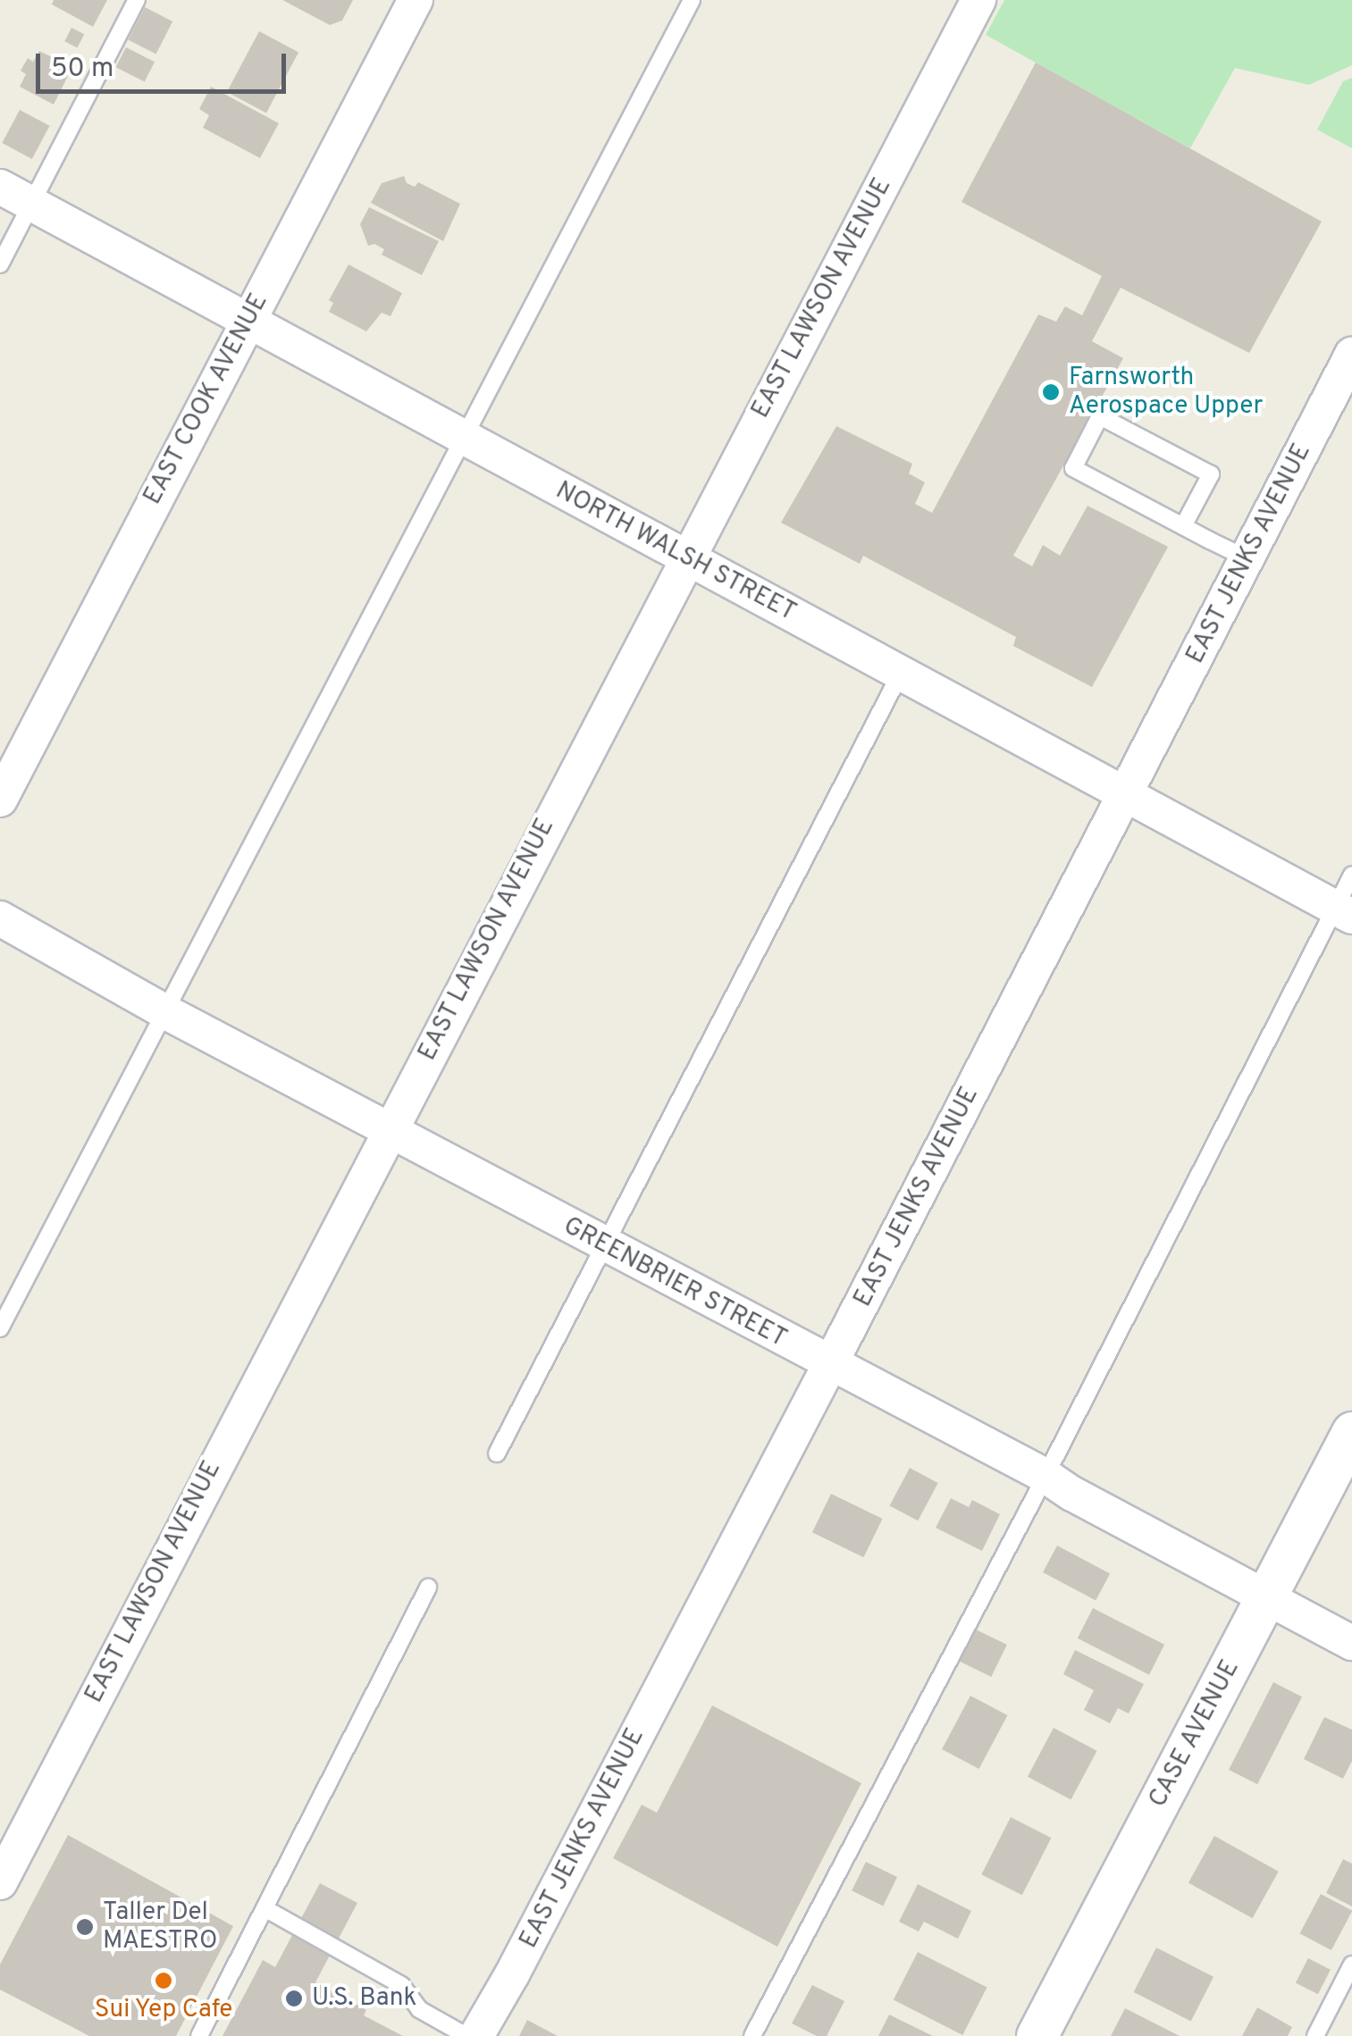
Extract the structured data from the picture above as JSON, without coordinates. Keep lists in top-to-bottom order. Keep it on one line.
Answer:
{"streets":{"street":["EAST LAWSON AVENUE","EAST COOK AVENUE","NORTH WALSH STREET","EAST JENKS AVENUE","GREENBRIER STREET","CASE AVENUE"]},"crossings":[["EAST LAWSON AVENUE","NORTH WALSH STREET"],["EAST LAWSON AVENUE","GREENBRIER STREET"],["EAST COOK AVENUE","NORTH WALSH STREET"],["NORTH WALSH STREET","EAST JENKS AVENUE"],["EAST JENKS AVENUE","GREENBRIER STREET"],["GREENBRIER STREET","CASE AVENUE"]],"places":["Farnsworth Aerospace Upper","Taller Del MAESTRO","Sui Yep Cafe","U.S. Bank"],"scale_bar":"50 m"}
